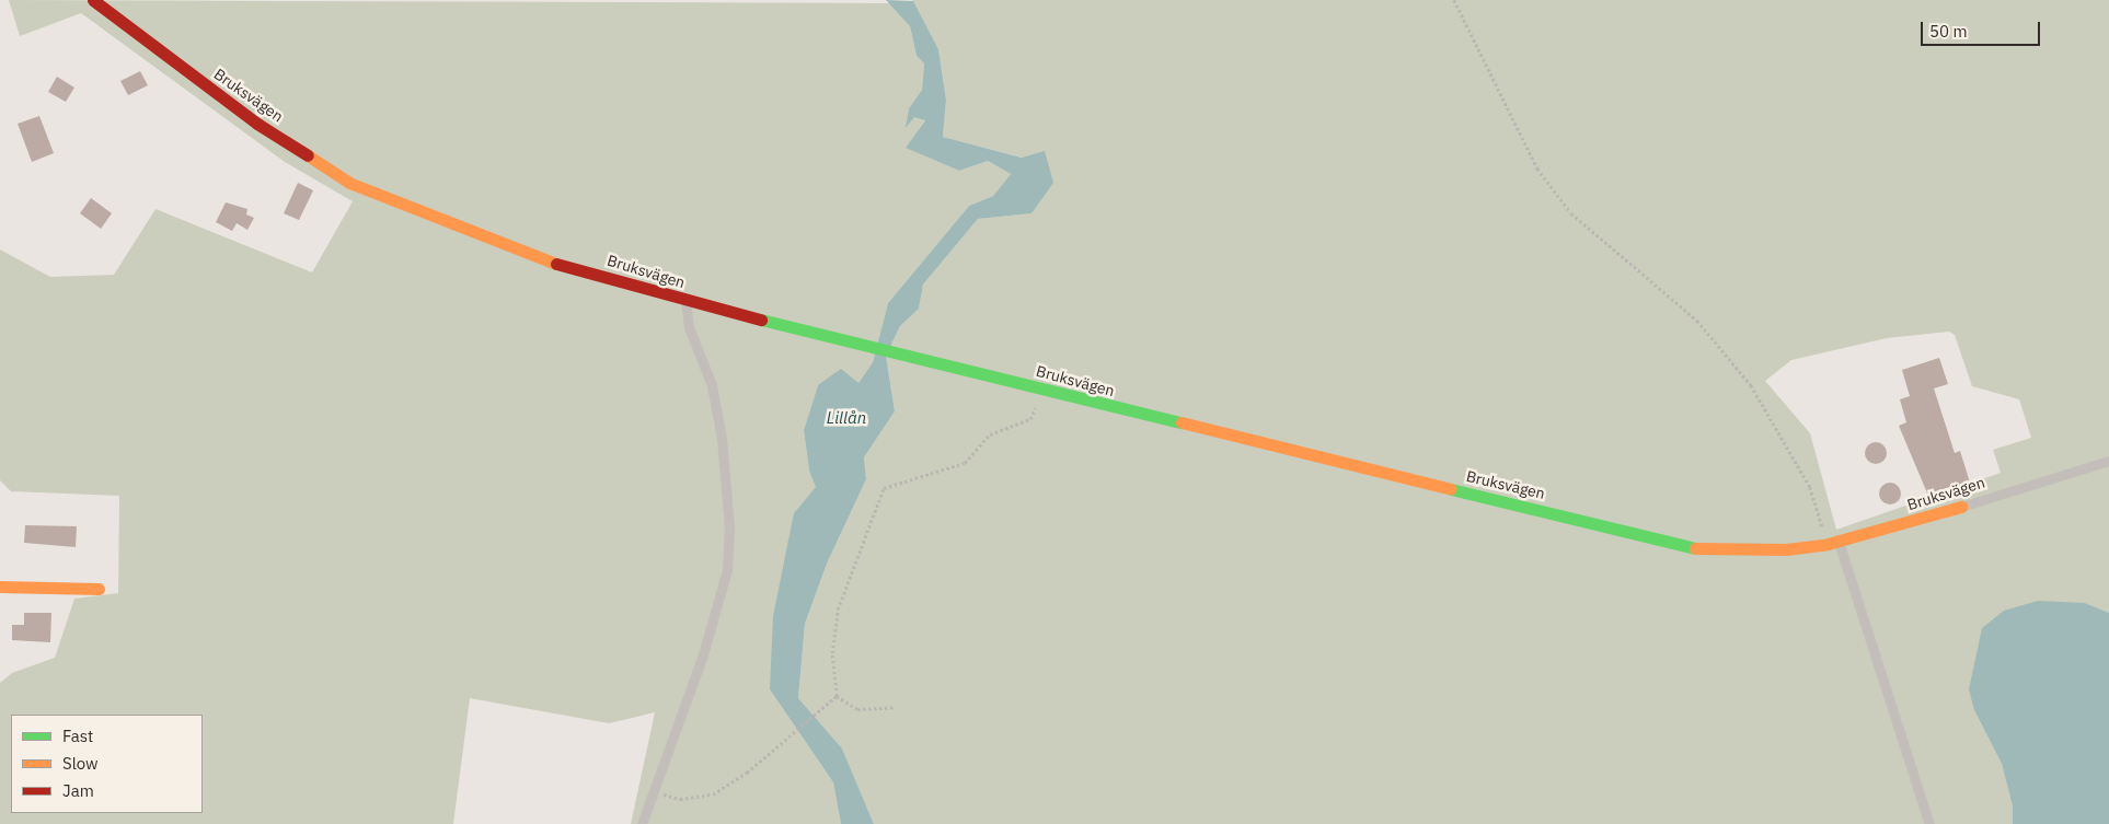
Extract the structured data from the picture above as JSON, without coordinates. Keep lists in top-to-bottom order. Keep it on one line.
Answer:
{"streets":{"street":["Bruksvägen"]},"water":["Lillån"],"legend":["Fast","Slow","Jam"],"scale_bar":"50 m"}
